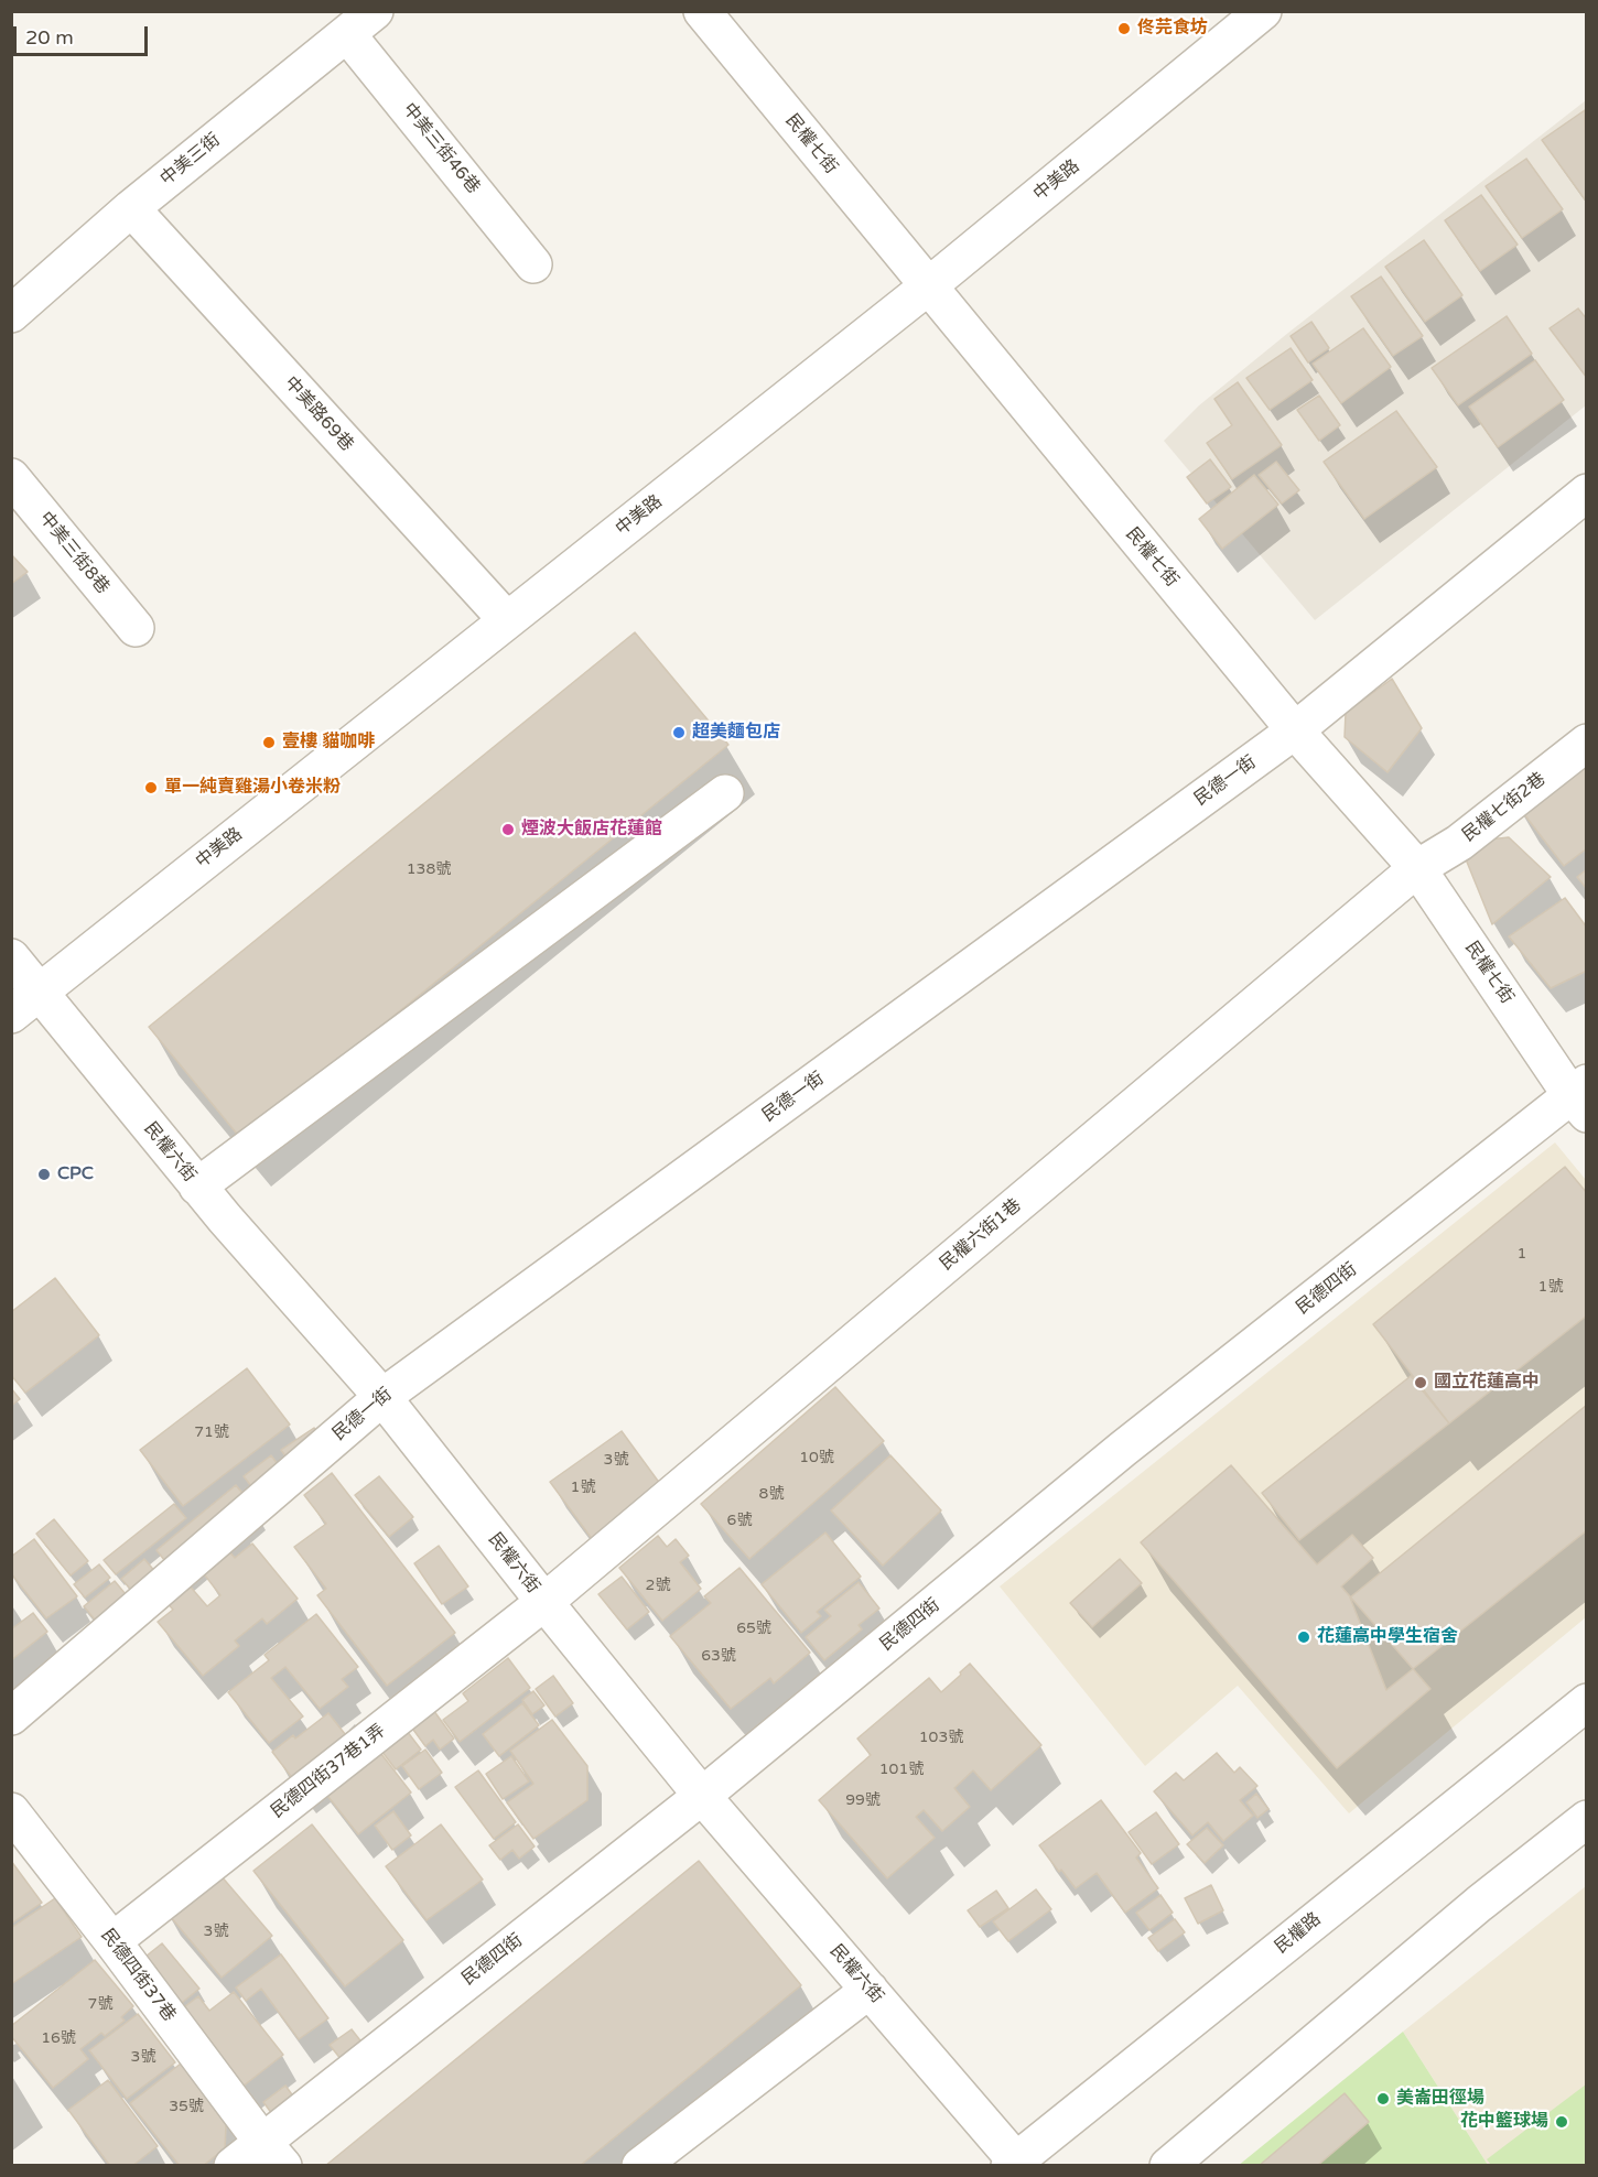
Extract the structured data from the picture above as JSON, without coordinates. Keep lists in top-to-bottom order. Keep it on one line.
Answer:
{"streets":{"street":["民權七街","中美三街46巷","中美三街","中美路","中美路69巷","中美三街8巷","民德一街","民權七街2巷","民權六街","民權六街1巷","民德四街","民德四街37巷1弄","民權路","民德四街37巷"]},"crossings":[["民權七街","中美路"],["民權七街","民德一街"],["民權七街","民權七街2巷"],["民權七街","民權六街1巷"],["民權七街","民德四街"],["中美三街46巷","中美三街"],["中美三街","中美路69巷"],["中美路","中美路69巷"],["中美路","民權六街"],["民德一街","民權六街"],["民權七街2巷","民權六街1巷"],["民權六街","民權六街1巷"],["民權六街","民德四街"],["民權六街","民德四街37巷1弄"],["民權六街","民權路"],["民權六街1巷","民德四街37巷1弄"],["民德四街","民德四街37巷"],["民德四街37巷1弄","民德四街37巷"]],"places":["佟芫食坊","超美麵包店","壹樓 貓咖啡","單一純賣雞湯小卷米粉","煙波大飯店花蓮館","CPC","國立花蓮高中","花蓮高中學生宿舍","美崙田徑場","花中籃球場"],"house_numbers":["138號","1","1號","71號","10號","3號","1號","8號","6號","2號","65號","63號","103號","101號","99號","3號","7號","16號","3號","35號"],"scale_bar":"20 m"}
